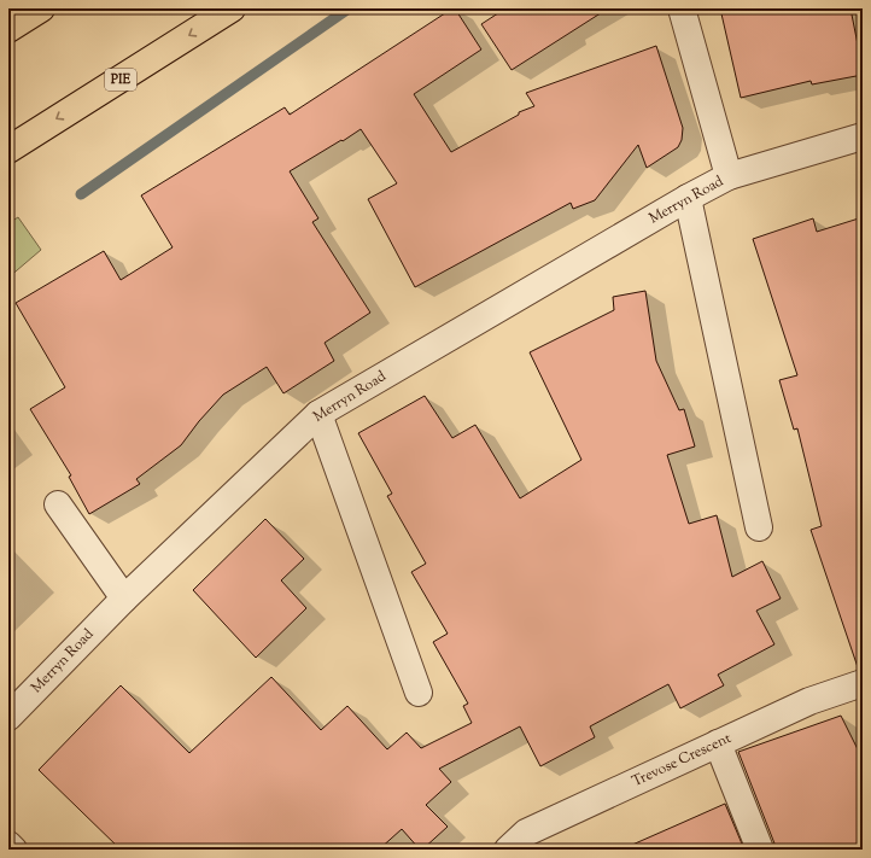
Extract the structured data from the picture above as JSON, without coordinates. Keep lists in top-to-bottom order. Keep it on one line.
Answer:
{"streets":{"highway":["PIE"],"street":["Merryn Road","Trevose Crescent"]}}
